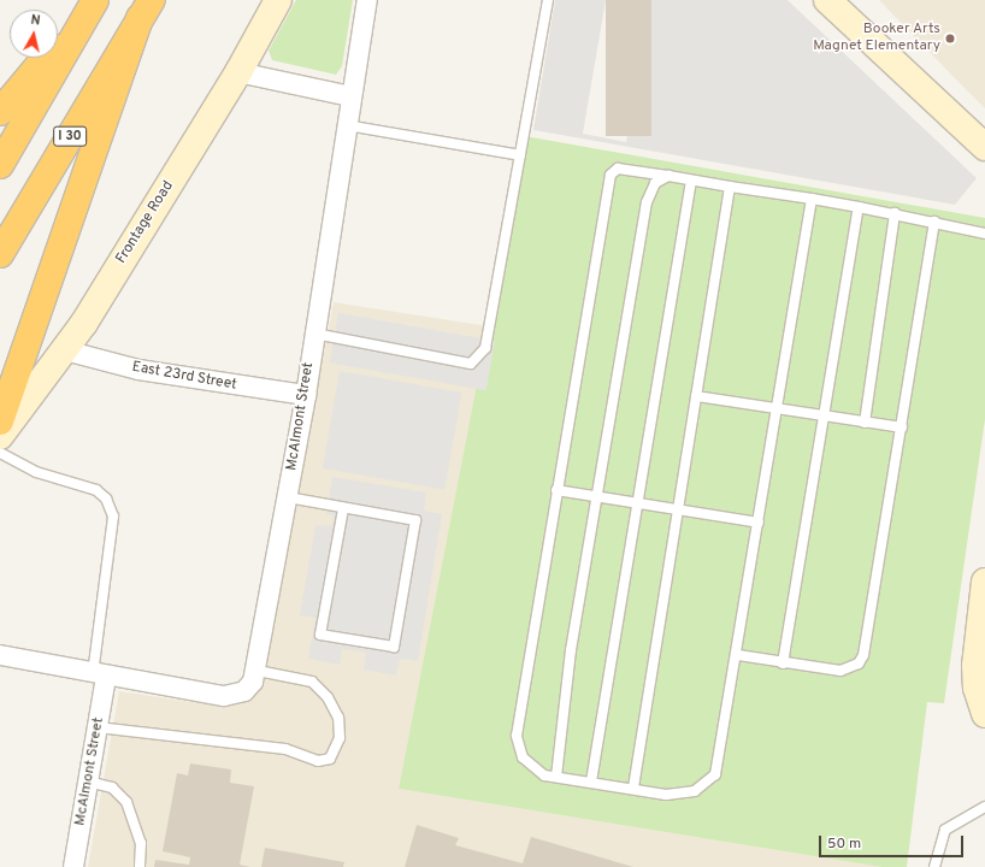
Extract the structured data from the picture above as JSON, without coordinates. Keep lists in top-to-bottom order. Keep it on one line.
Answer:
{"streets":{"highway":["I 30"],"main road":["Frontage Road"],"street":["East 23rd Street","McAlmont Street"]},"crossings":[["Frontage Road","East 23rd Street"],["East 23rd Street","McAlmont Street"]],"places":["Booker Arts Magnet Elementary"],"scale_bar":"50 m","north":"top"}
